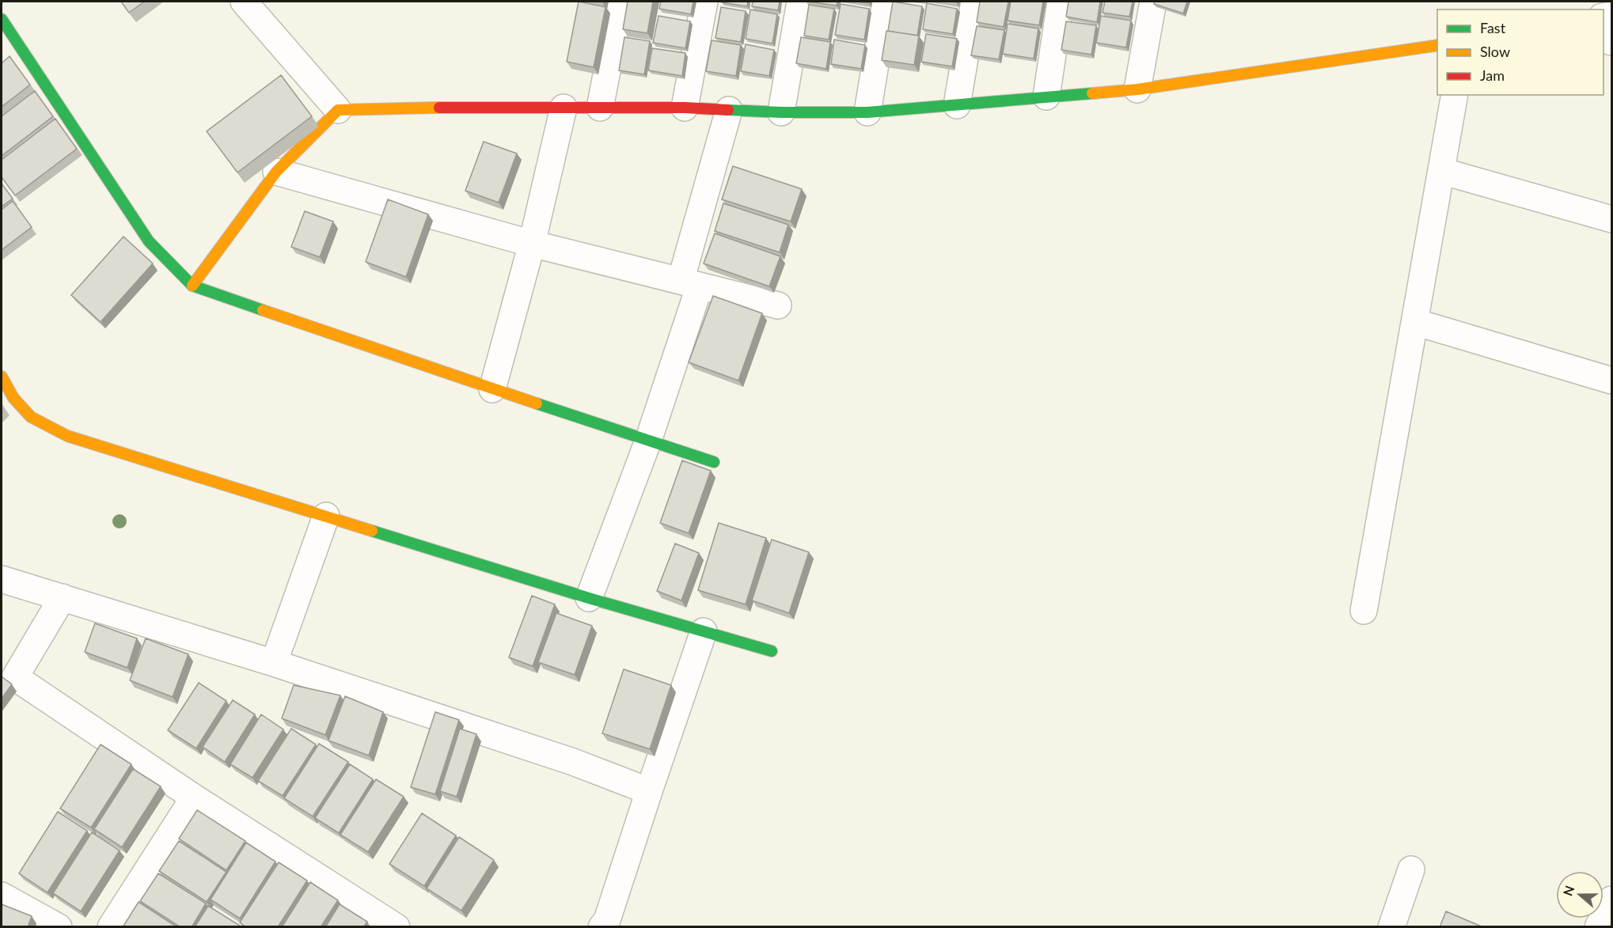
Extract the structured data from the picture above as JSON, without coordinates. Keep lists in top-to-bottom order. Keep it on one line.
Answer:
{"legend":["Fast","Slow","Jam"],"north":"left"}
